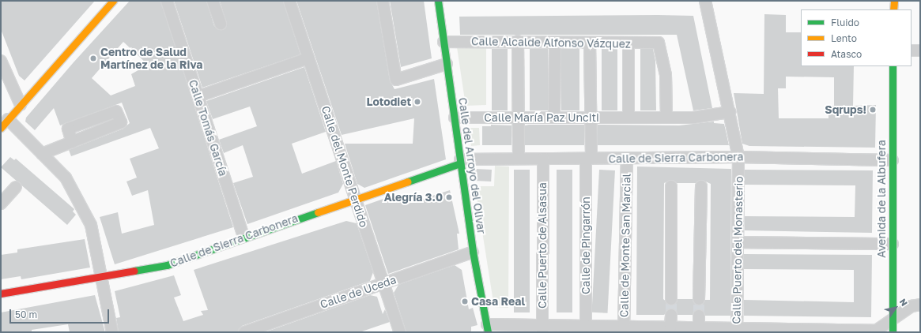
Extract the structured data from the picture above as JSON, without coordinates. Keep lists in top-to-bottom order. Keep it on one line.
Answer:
{"streets":{"street":["Calle Alcalde Alfonso Vázquez","Calle María Paz Unciti","Calle Tomás García","Calle de Sierra Carbonera","Calle del Arroyo del Olivar","Calle del Monte Perdido","Avenida de la Albufera","Calle Puerto de Alsasua","Calle de Pingarrón","Calle de Monte San Marcial","Calle Puerto del Monasterio","Calle de Uceda"]},"crossings":[["Calle Alcalde Alfonso Vázquez","Calle María Paz Unciti"],["Calle Alcalde Alfonso Vázquez","Calle del Arroyo del Olivar"],["Calle Alcalde Alfonso Vázquez","Calle de Pingarrón"],["Calle María Paz Unciti","Calle del Arroyo del Olivar"],["Calle María Paz Unciti","Calle de Pingarrón"],["Calle María Paz Unciti","Calle Puerto del Monasterio"],["Calle Tomás García","Calle de Sierra Carbonera"],["Calle de Sierra Carbonera","Calle del Arroyo del Olivar"],["Calle de Sierra Carbonera","Calle del Monte Perdido"],["Calle de Sierra Carbonera","Avenida de la Albufera"],["Calle de Sierra Carbonera","Calle Puerto de Alsasua"],["Calle de Sierra Carbonera","Calle de Pingarrón"],["Calle de Sierra Carbonera","Calle de Monte San Marcial"],["Calle de Sierra Carbonera","Calle Puerto del Monasterio"],["Calle del Arroyo del Olivar","Calle de Uceda"],["Calle del Monte Perdido","Calle de Uceda"]],"places":["Centro de Salud Martínez de la Riva","Lotodiet","Sqrups!","Alegría 3.0","Casa Real"],"legend":["Fluido","Lento","Atasco"],"scale_bar":"50 m","north":"top right"}
